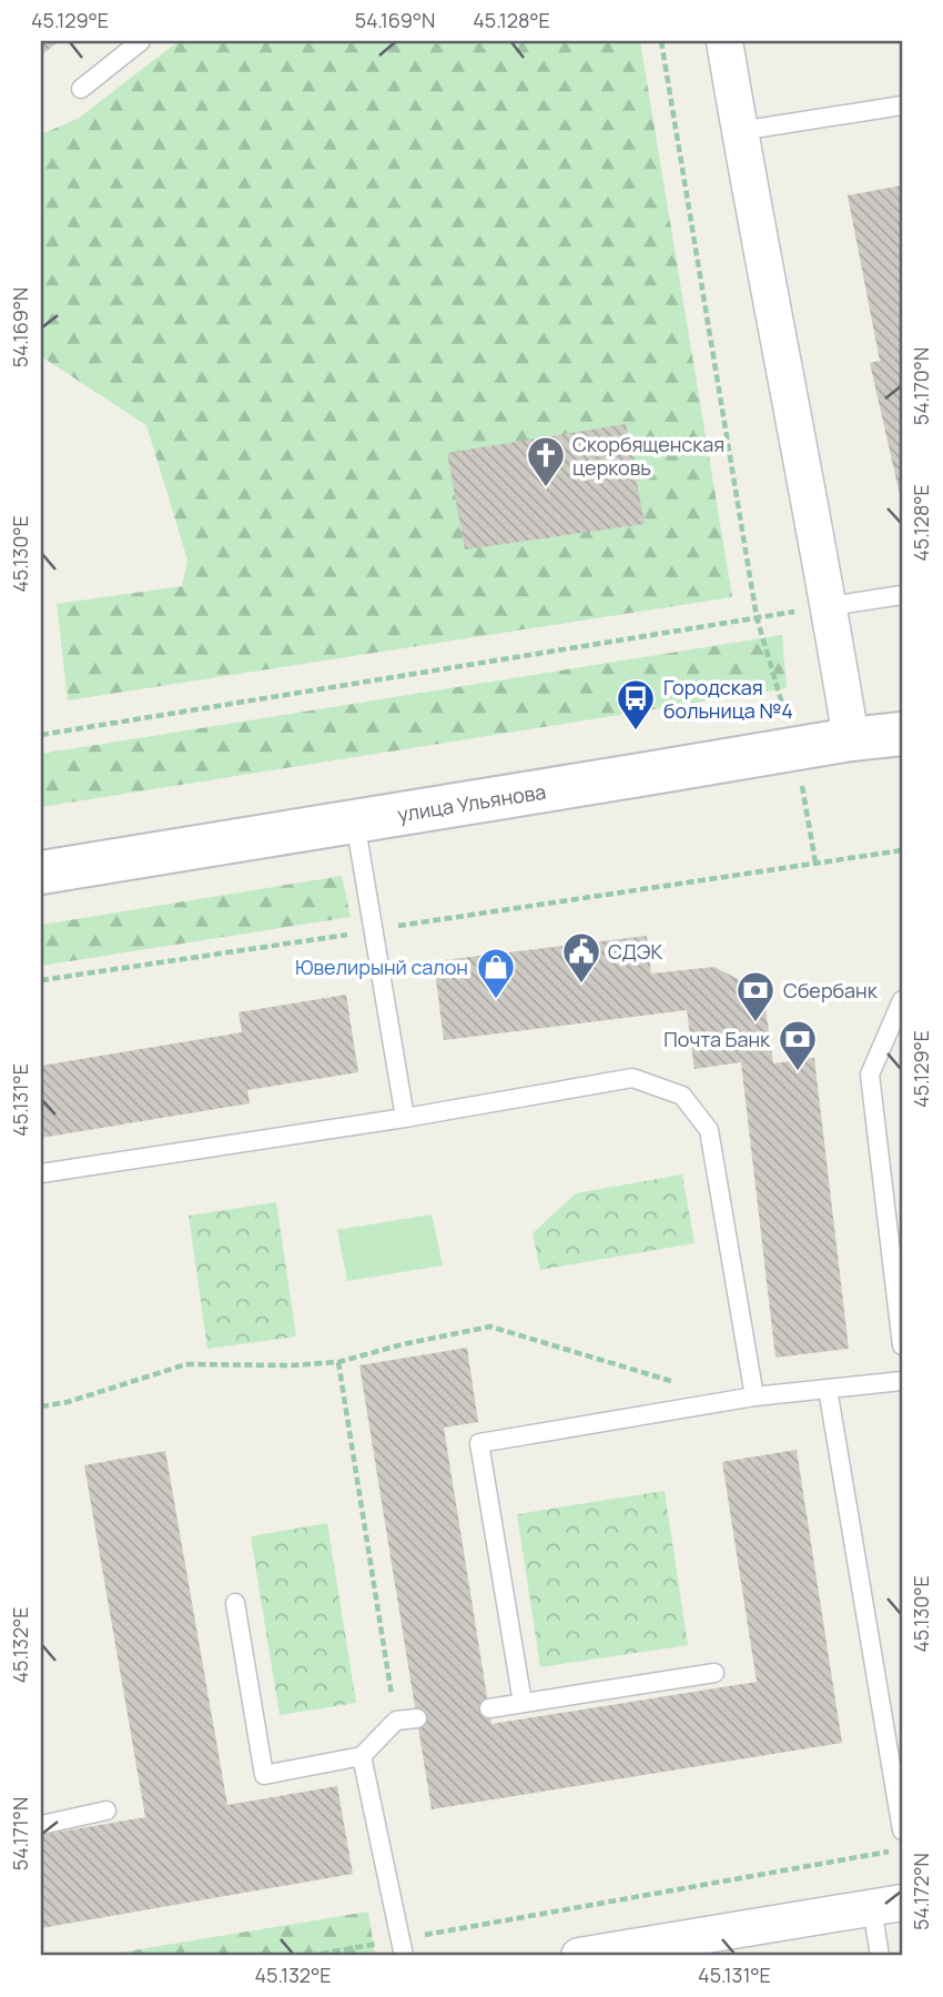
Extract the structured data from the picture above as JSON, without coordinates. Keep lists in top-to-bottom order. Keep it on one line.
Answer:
{"streets":{"main road":["улица Ульянова"]},"places":{"church":["Скорбященская церковь"],"bus stop":["Городская больница №4"],"public building":["СДЭК"],"shop":["Ювелирынй салон"],"bank":["Сбербанк","Почта Банк"]},"coordinates":["45.129°E","54.169°N","45.128°E","54.170°N","45.130°E","45.131°E","45.132°E","54.171°N","54.172°N"]}
